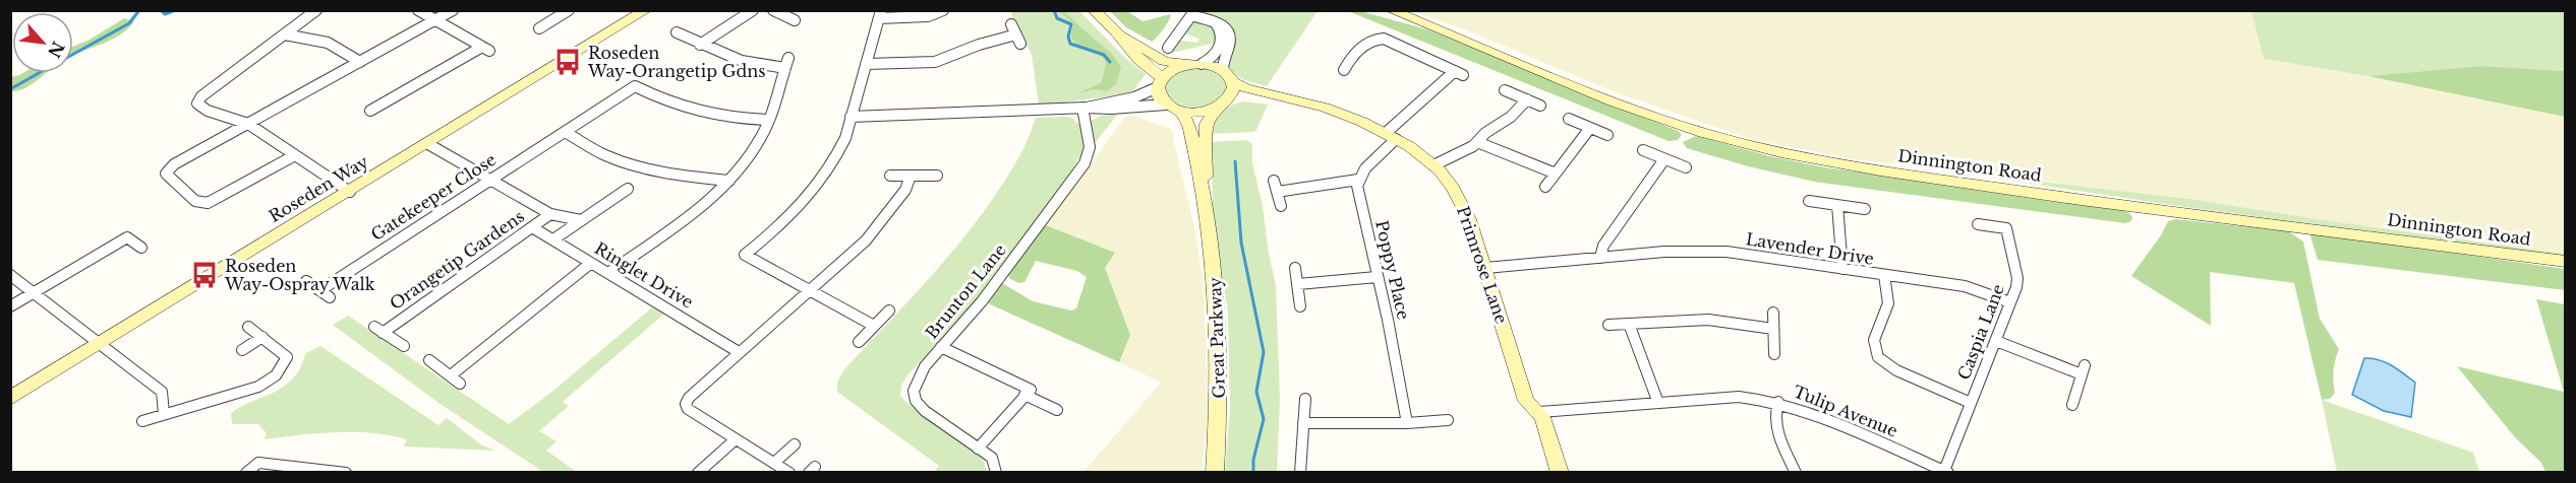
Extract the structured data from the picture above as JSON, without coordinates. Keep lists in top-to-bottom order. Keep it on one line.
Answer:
{"streets":{"street":["Dinnington Road","Roseden Way","Gatekeeper Close","Lavender Drive","Orangetip Gardens","Primrose Lane","Poppy Place","Ringlet Drive","Brunton Lane","Caspia Lane","Great Parkway","Tulip Avenue"]},"crossings":[["Lavender Drive","Primrose Lane"],["Lavender Drive","Caspia Lane"],["Orangetip Gardens","Ringlet Drive"],["Primrose Lane","Great Parkway"],["Primrose Lane","Tulip Avenue"],["Caspia Lane","Tulip Avenue"]],"places":{"bus stop":["Roseden Way-Orangetip Gdns","Roseden Way-Ospray Walk"]},"north":"bottom right"}
